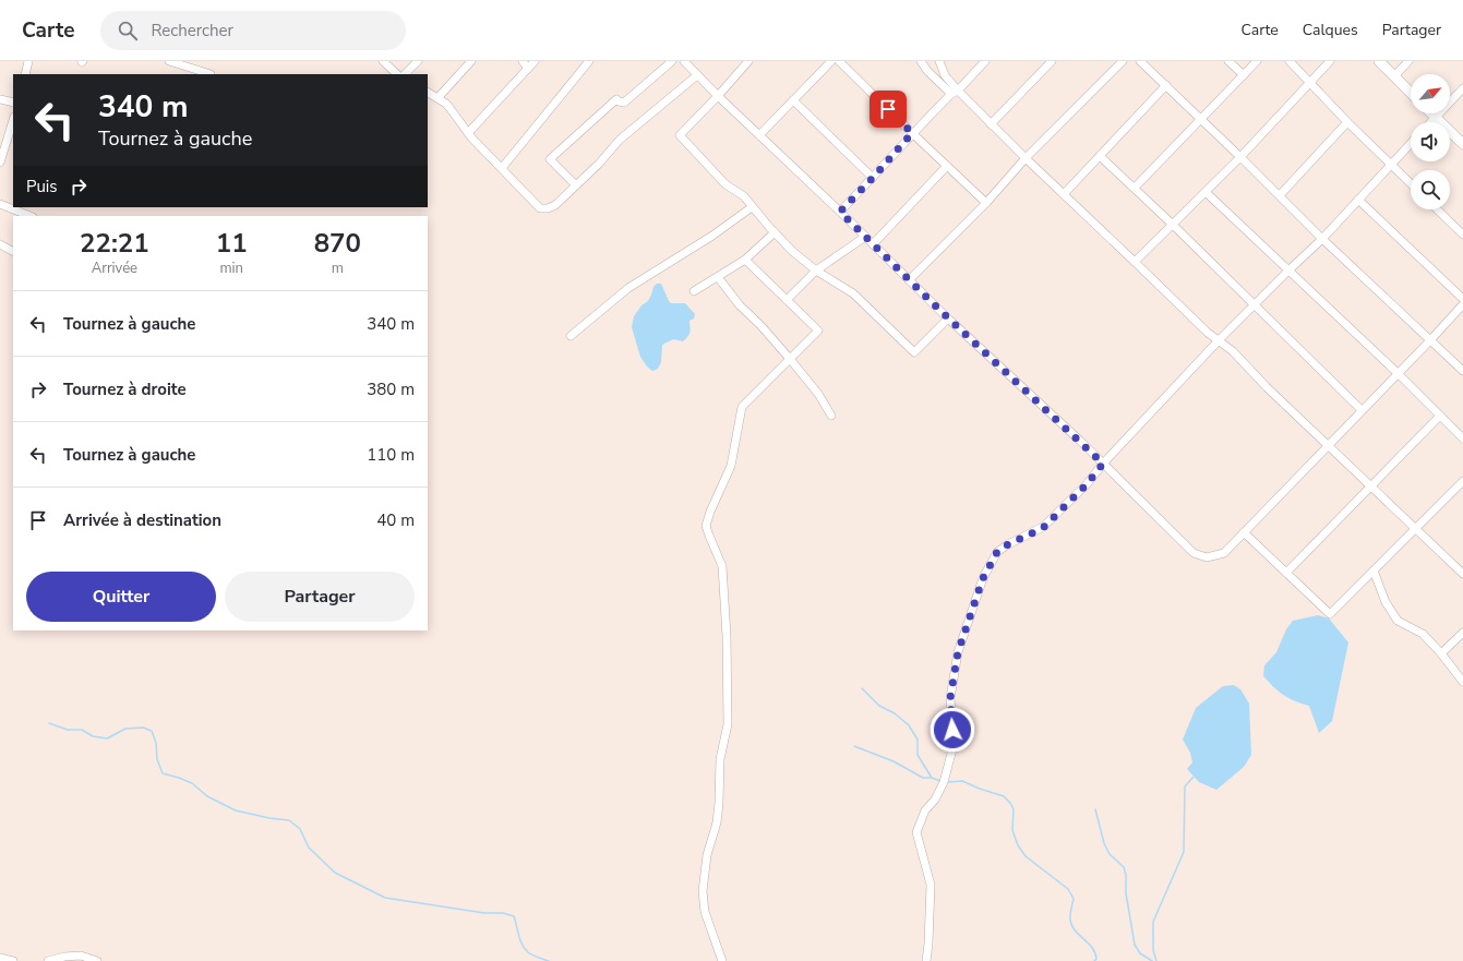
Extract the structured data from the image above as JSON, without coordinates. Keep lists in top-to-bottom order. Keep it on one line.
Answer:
{"north":"top right","page":{"header":"Carte","search":"Rechercher","nav":["Carte","Calques","Partager"],"turn":["340 m","Tournez à gauche"],"then":"Puis","eta":["22:21","Arrivée","11","min","870","m"],"list":[{"name":"Tournez à gauche","value":"340 m"},{"name":"Tournez à droite","value":"380 m"},{"name":"Tournez à gauche","value":"110 m"},{"name":"Arrivée à destination","value":"40 m"}],"buttons":["Quitter","Partager"]}}
